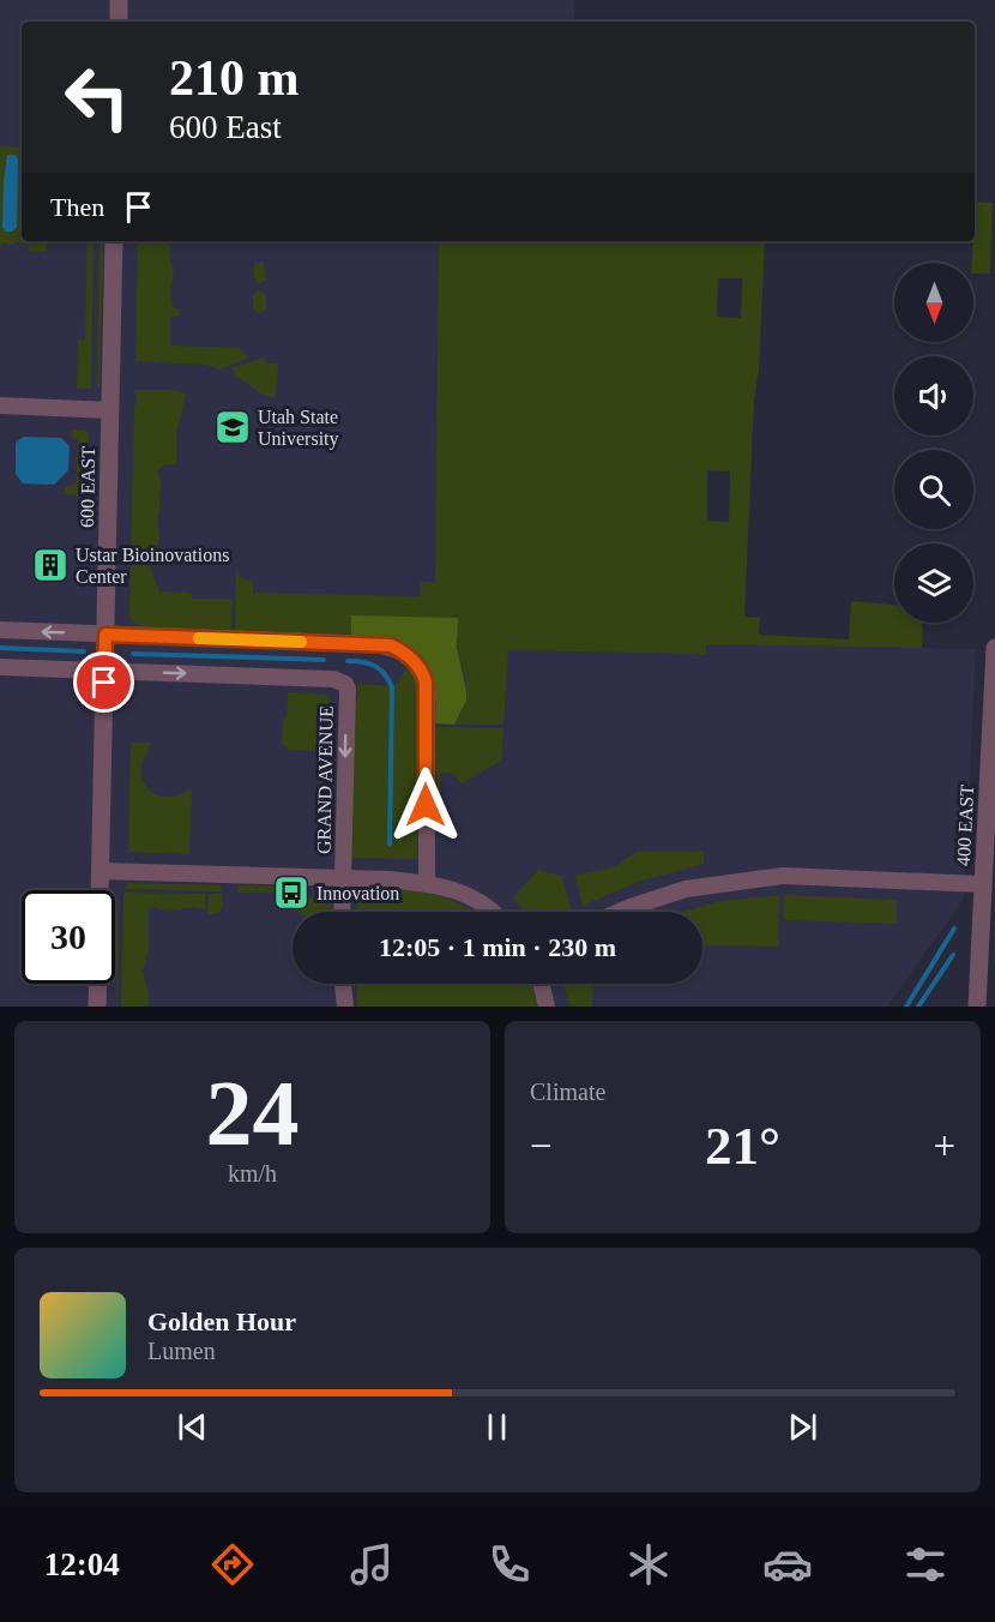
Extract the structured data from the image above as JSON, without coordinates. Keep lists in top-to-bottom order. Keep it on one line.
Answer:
{"streets":{"street":["600 EAST","GRAND AVENUE","400 EAST"]},"crossings":[["600 EAST","GRAND AVENUE"]],"places":{"school or university":["Utah State University"],"building":["Ustar Bioinovations Center"],"bus stop":["Innovation"]},"north":"bottom","page":{"turn":["210 m","600 East"],"then":"Then","limit":"30","trip":"12:05 · 1 min · 230 m","tile":[["24","km/h"],"Climate"],"heat":["−","21°","+"],"song":["Golden Hour","Lumen"],"tabs":"12:04"}}
